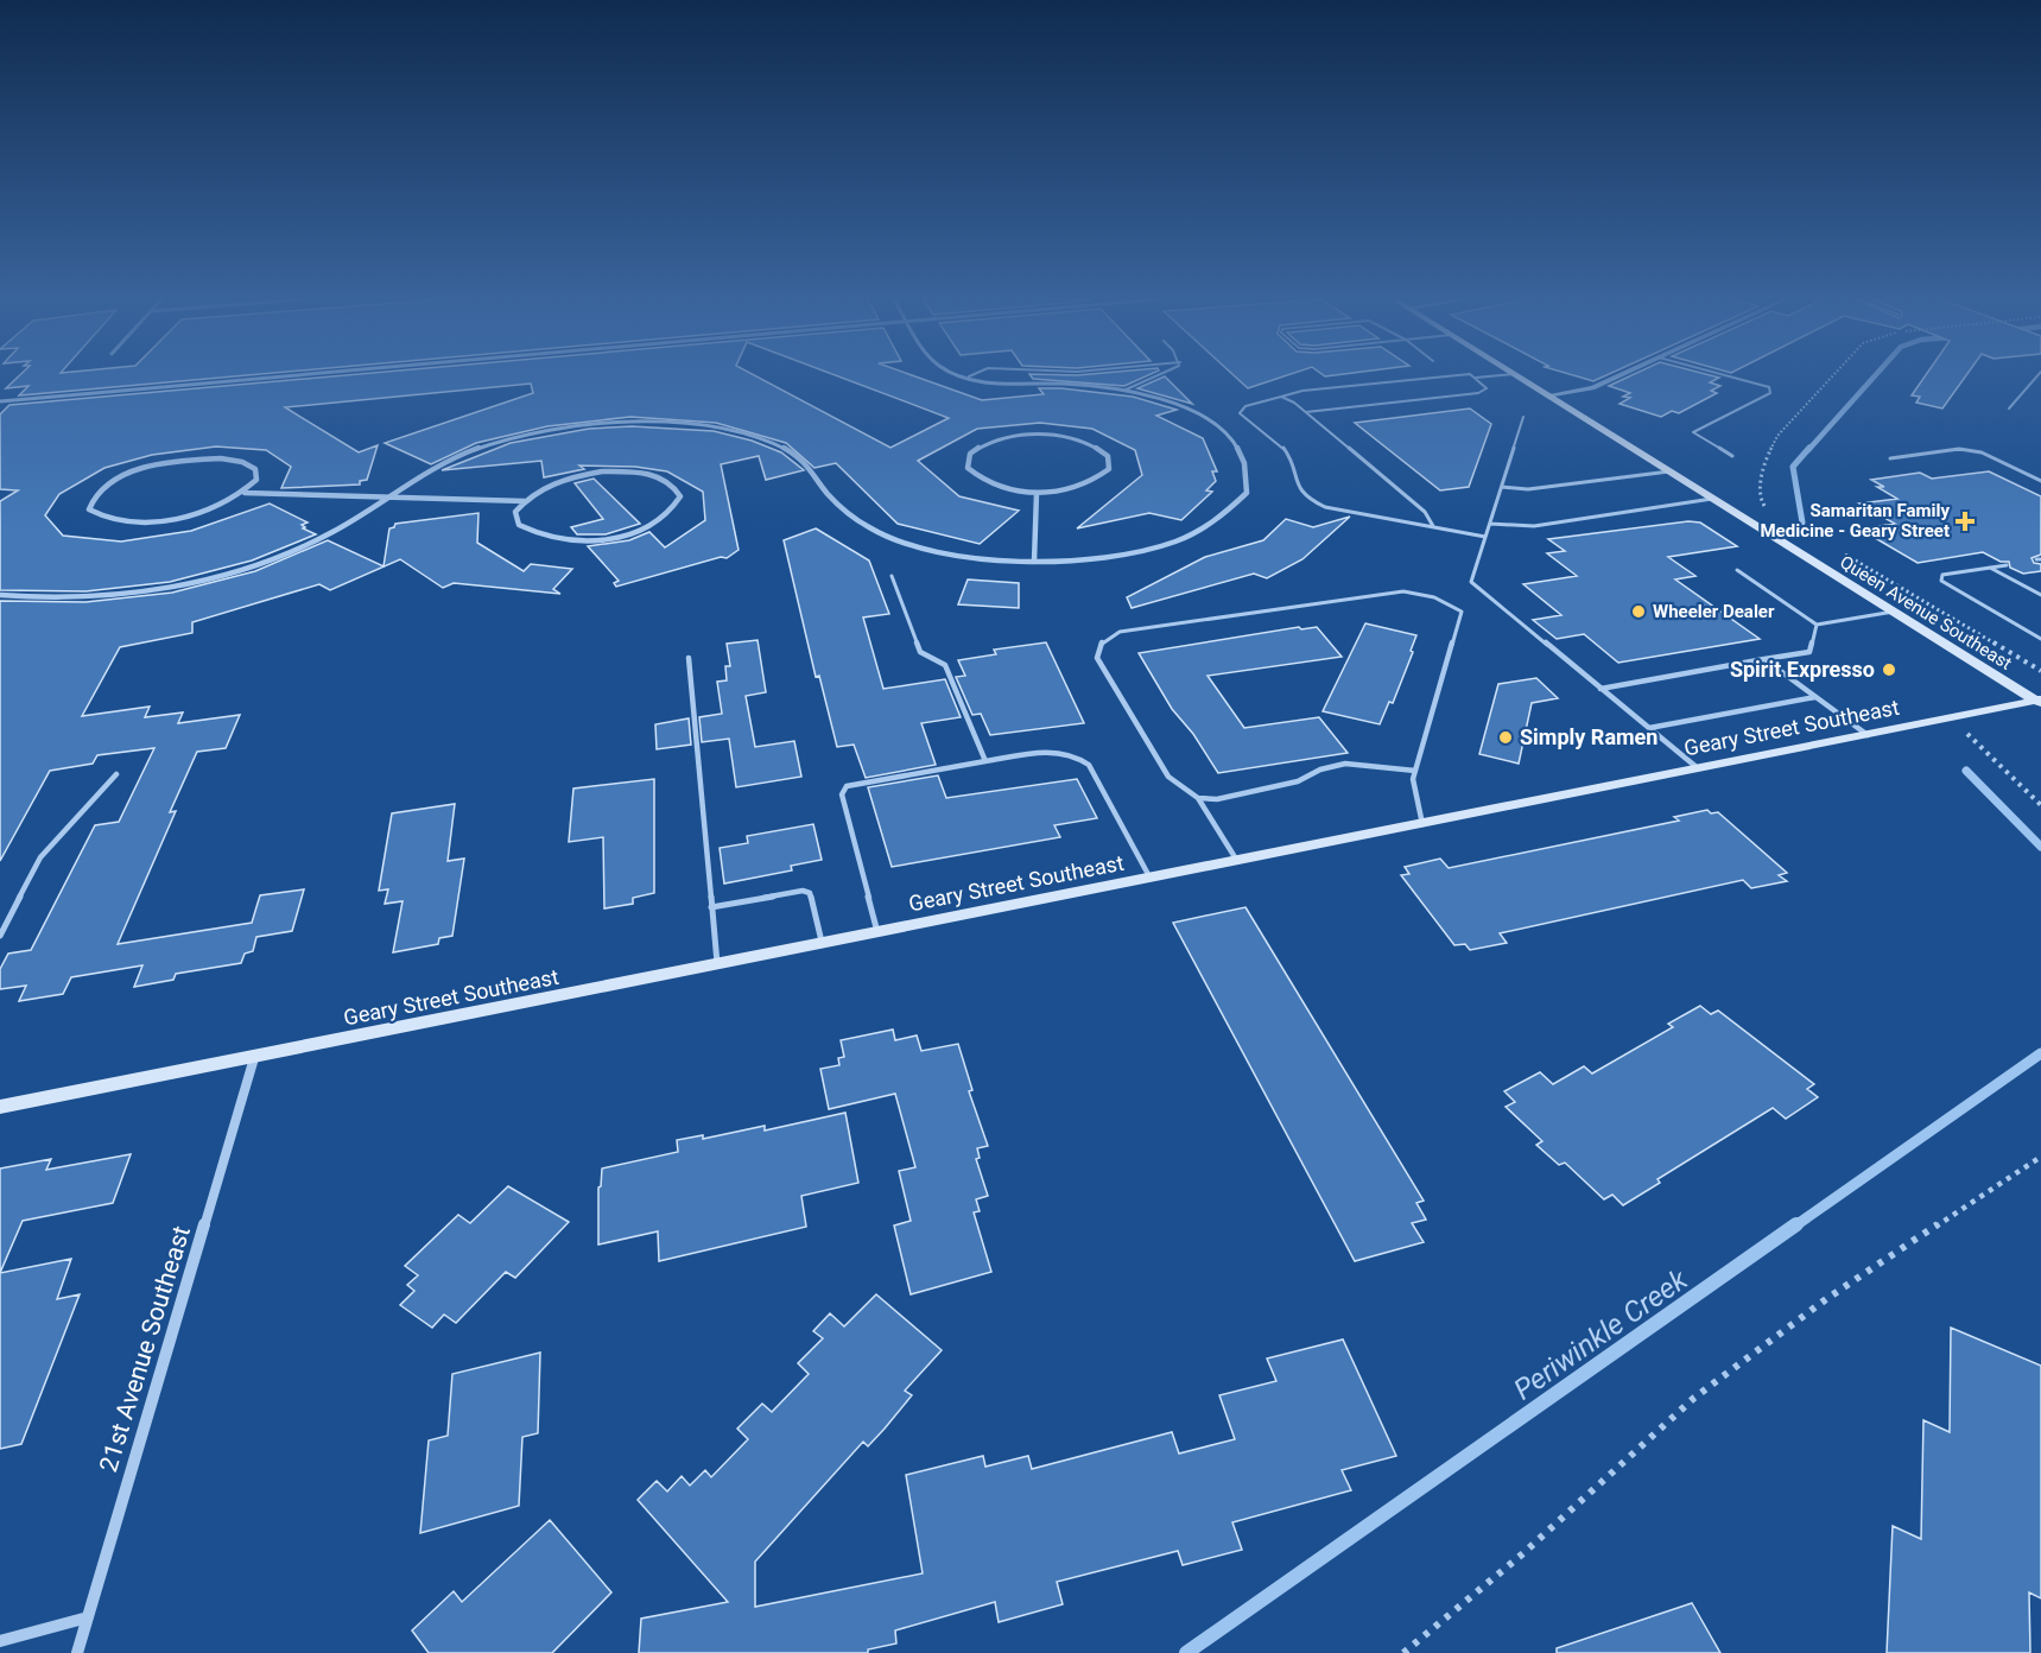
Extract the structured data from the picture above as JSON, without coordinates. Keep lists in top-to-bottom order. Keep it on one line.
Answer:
{"streets":{"main road":["Queen Avenue Southeast","Geary Street Southeast"],"street":["21st Avenue Southeast"]},"crossings":[["Queen Avenue Southeast","Geary Street Southeast"],["Geary Street Southeast","21st Avenue Southeast"]],"water":["Periwinkle Creek"],"places":{"health":["Samaritan Family Medicine - Geary Street"],"other":["Wheeler Dealer","Spirit Expresso","Simply Ramen"]}}
